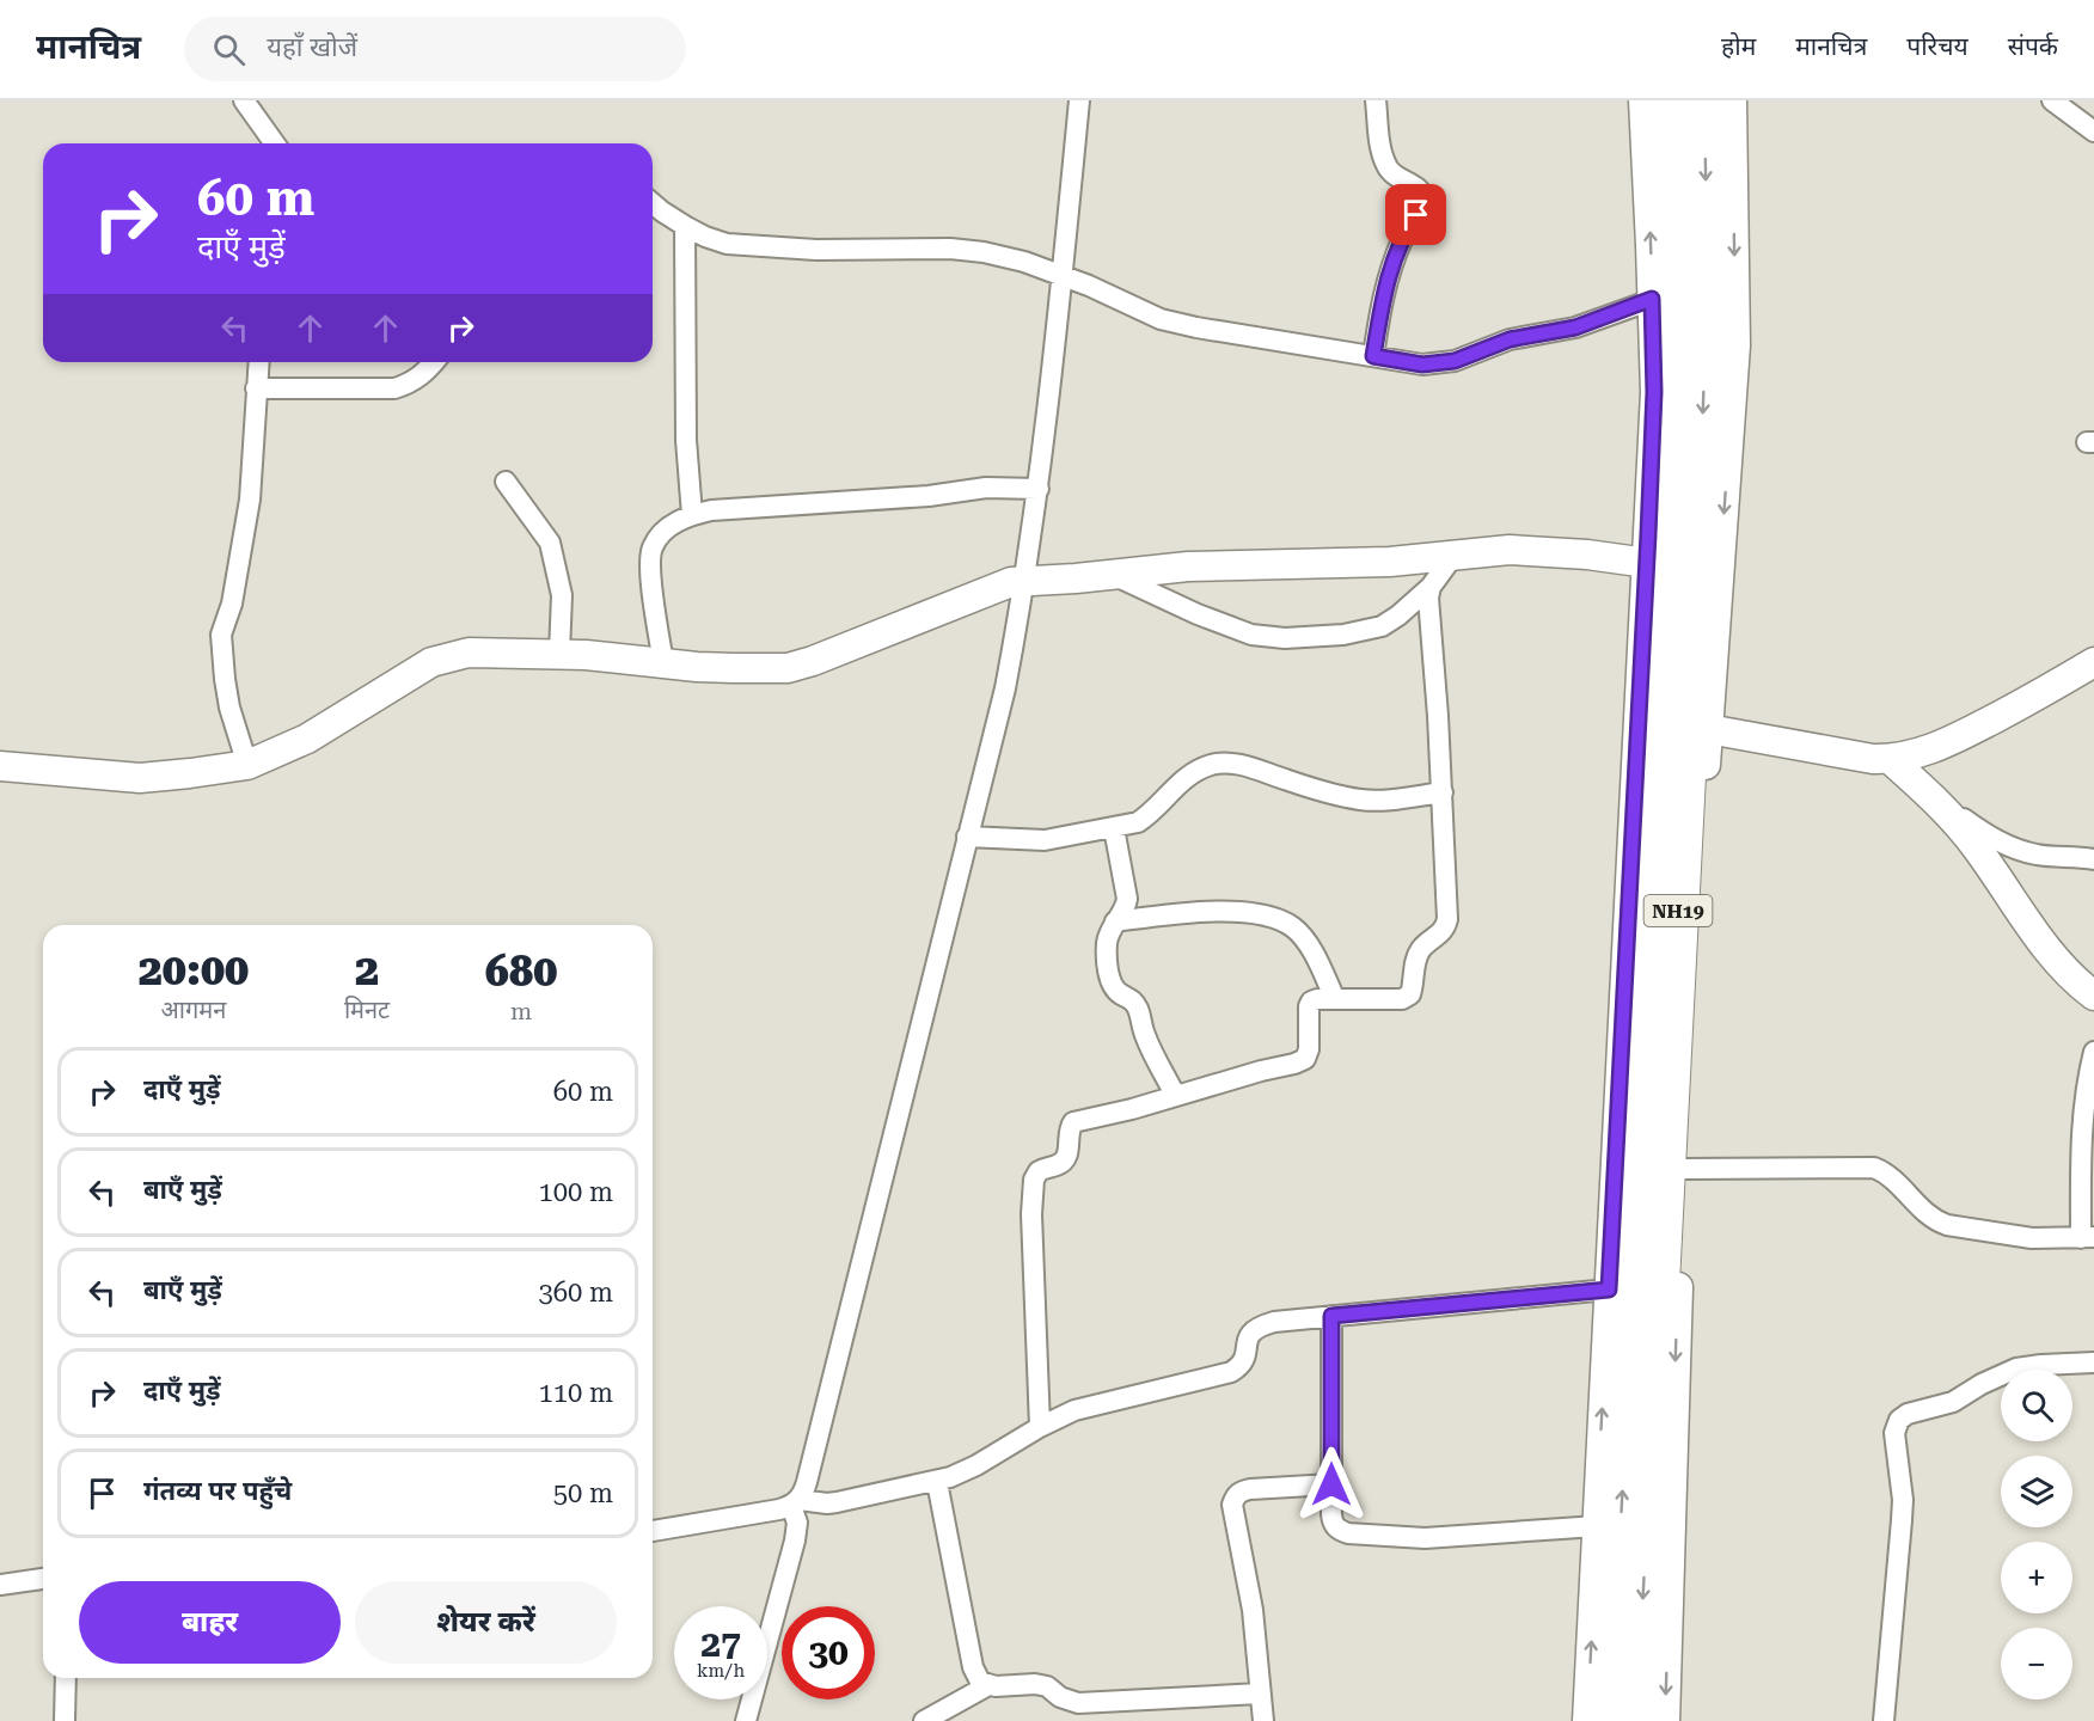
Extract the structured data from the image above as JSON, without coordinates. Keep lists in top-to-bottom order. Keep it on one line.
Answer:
{"streets":{"highway":["NH19"]},"page":{"header":"मानचित्र","search":"यहाँ खोजें","nav":["होम","मानचित्र","परिचय","संपर्क"],"turn":["60 m","दाएँ मुड़ें"],"eta":["20:00","आगमन","2","मिनट","680","m"],"list":[{"name":"दाएँ मुड़ें","value":"60 m"},{"name":"बाएँ मुड़ें","value":"100 m"},{"name":"बाएँ मुड़ें","value":"360 m"},{"name":"दाएँ मुड़ें","value":"110 m"},{"name":"गंतव्य पर पहुँचे","value":"50 m"}],"map_buttons":["+","−"],"buttons":["बाहर","शेयर करें"],"speed":"27 km/h","limit":"30"}}
